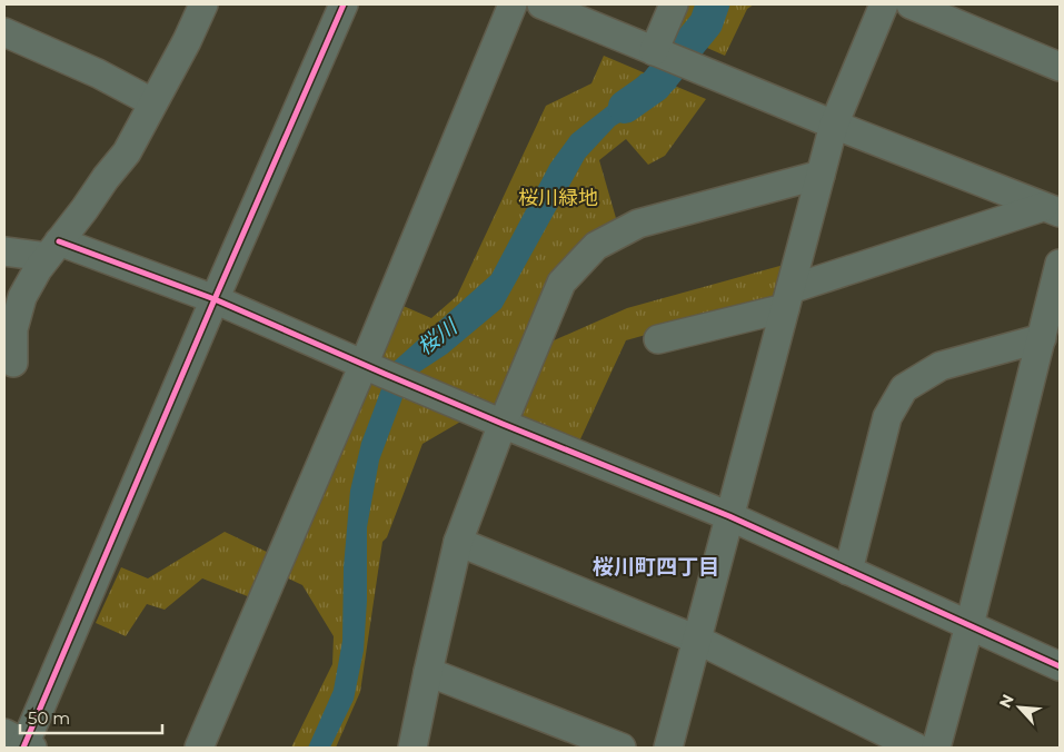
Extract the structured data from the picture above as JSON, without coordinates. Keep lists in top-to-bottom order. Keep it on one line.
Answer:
{"districts":["桜川町四丁目"],"water":["桜川"],"parks":["桜川緑地"],"scale_bar":"50 m","north":"top left"}
